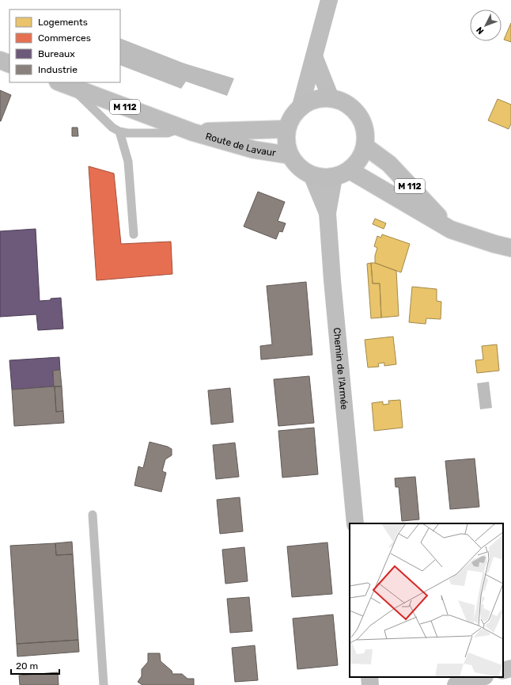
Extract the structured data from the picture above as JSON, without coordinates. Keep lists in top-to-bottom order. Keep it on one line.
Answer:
{"streets":{"main road":["M 112","Route de Lavaur"],"street":["Chemin de l'Armée"]},"crossings":[["M 112","Route de Lavaur"],["M 112","Chemin de l'Armée"],["Route de Lavaur","Chemin de l'Armée"]],"legend":["Logements","Commerces","Bureaux","Industrie"],"scale_bar":"20 m","north":"bottom left"}
